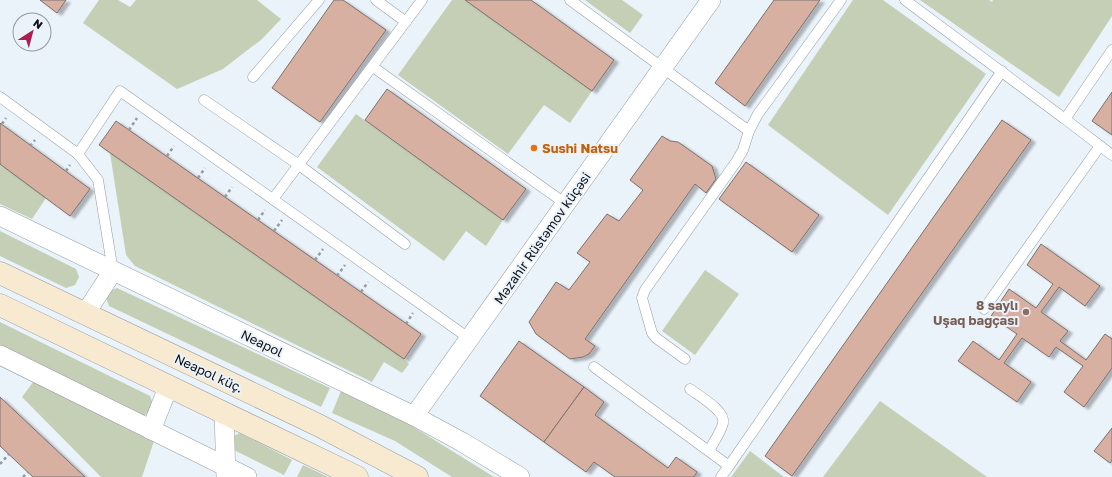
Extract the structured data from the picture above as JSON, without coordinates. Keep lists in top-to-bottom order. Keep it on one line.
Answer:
{"streets":{"main road":["Neapol küç."],"street":["Məzahir Rüstəmov küçəsi","Neapol"]},"crossings":[["Məzahir Rüstəmov küçəsi","Neapol"]],"places":["Sushi Natsu","8 saylı Uşaq bağçası"],"north":"top right"}
